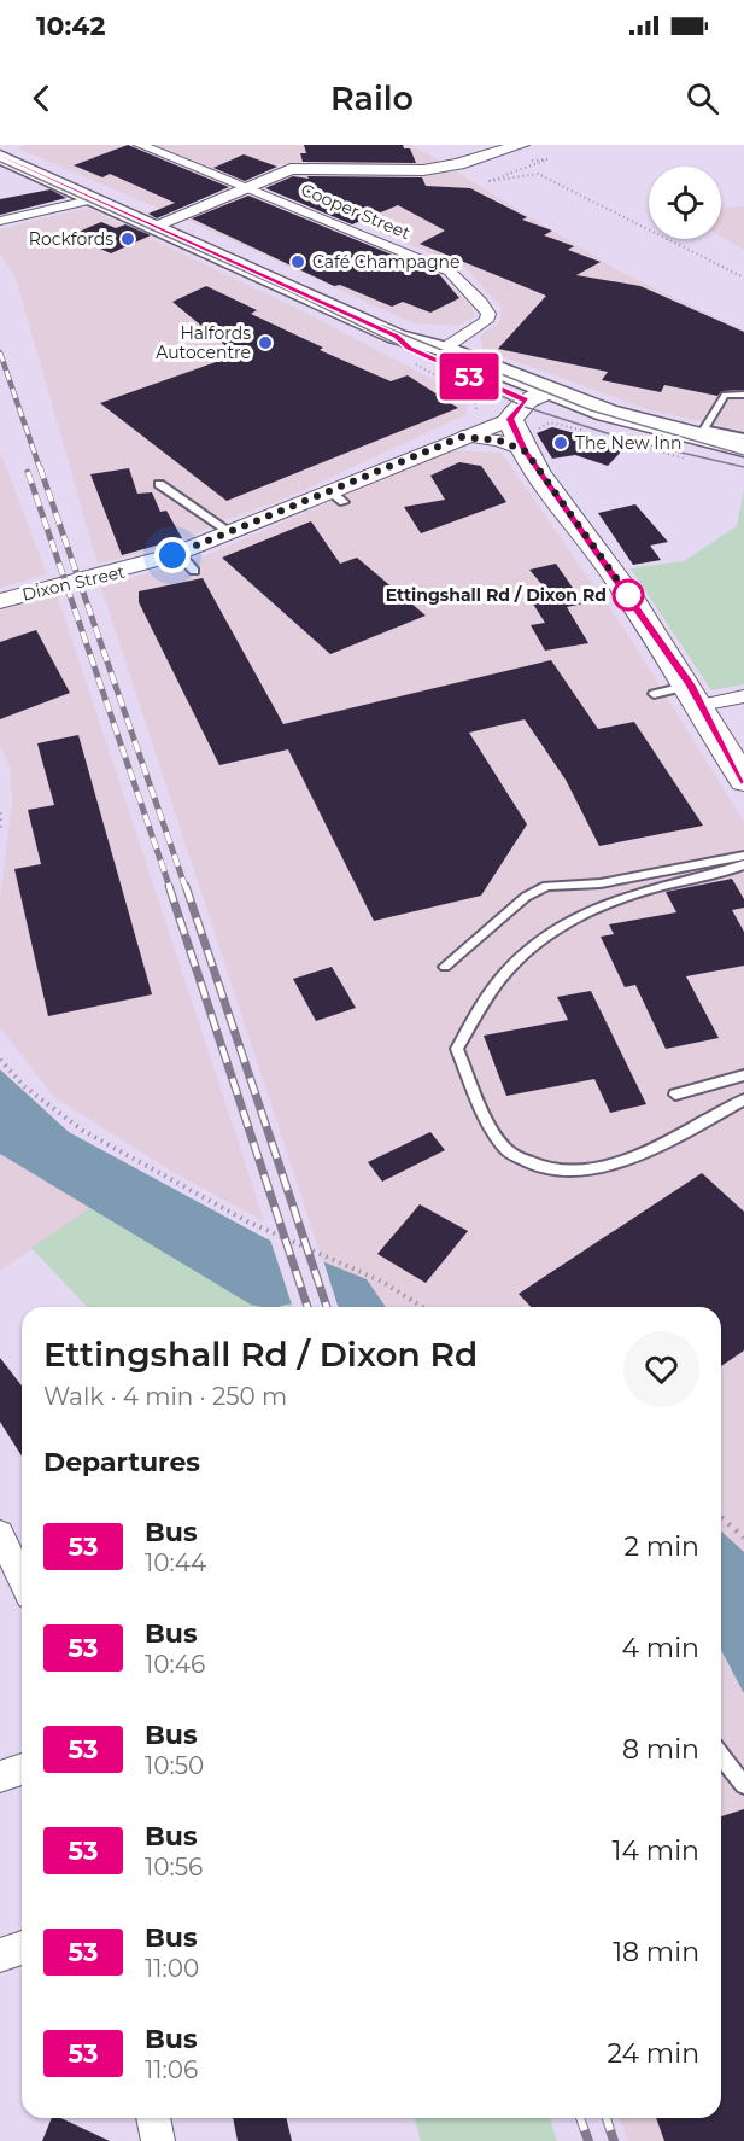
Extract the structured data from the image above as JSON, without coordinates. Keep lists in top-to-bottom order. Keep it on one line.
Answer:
{"streets":{"street":["Cooper Street","Dixon Street"]},"places":["Rockfords","Café Champagne","Halfords Autocentre","The New Inn","Ettingshall Rd / Dixon Rd"],"lines":["bus line 53"],"page":{"status":"10:42","header":"Railo","on_map":"53","heading":[["Ettingshall Rd / Dixon Rd","Walk · 4 min · 250 m"],"Departures"],"list":[{"mark":"53","name":"Bus","note":"10:44","value":"2 min"},{"mark":"53","name":"Bus","note":"10:46","value":"4 min"},{"mark":"53","name":"Bus","note":"10:50","value":"8 min"},{"mark":"53","name":"Bus","note":"10:56","value":"14 min"},{"mark":"53","name":"Bus","note":"11:00","value":"18 min"},{"mark":"53","name":"Bus","note":"11:06","value":"24 min"}]}}
